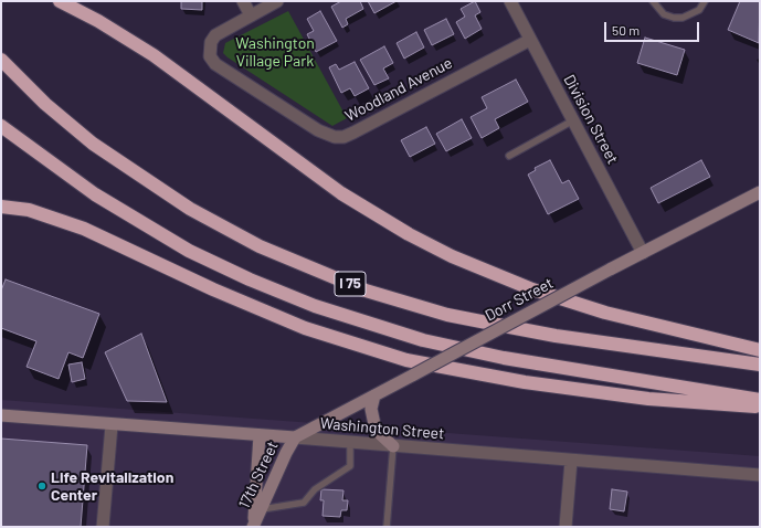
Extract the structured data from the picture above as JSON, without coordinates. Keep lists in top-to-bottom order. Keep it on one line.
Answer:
{"streets":{"highway":["I 75"],"main road":["Dorr Street","Washington Street","17th Street"],"street":["Woodland Avenue","Division Street"]},"crossings":[["Woodland Avenue","Division Street"],["Division Street","Dorr Street"],["Dorr Street","Washington Street"],["Dorr Street","17th Street"],["Washington Street","17th Street"]],"parks":["Washington Village Park"],"places":["Life Revitalization Center"],"scale_bar":"50 m"}
